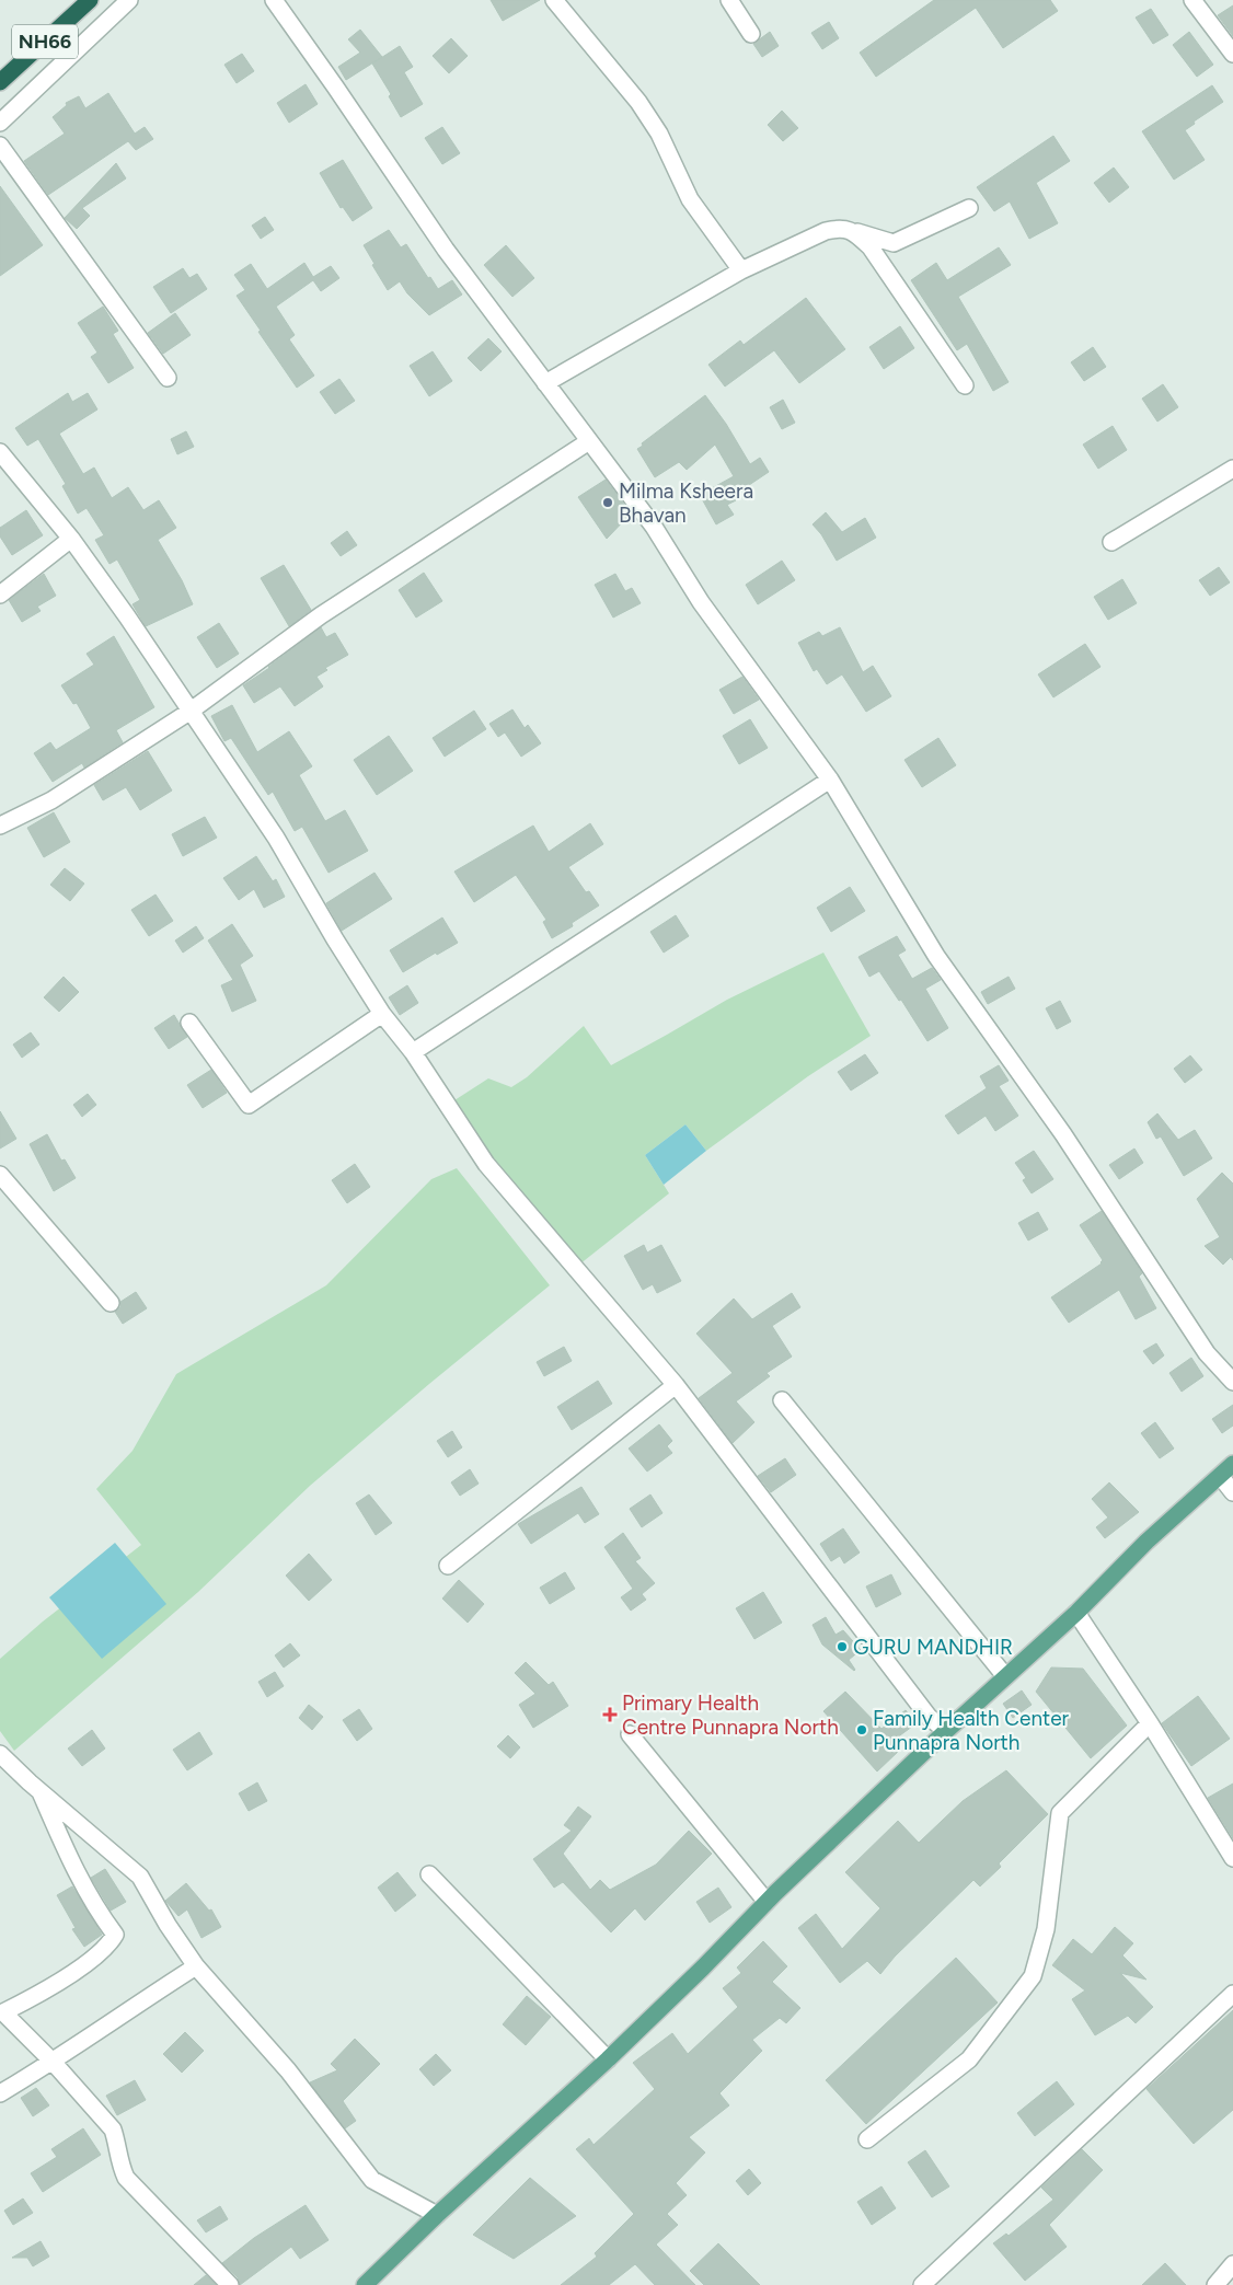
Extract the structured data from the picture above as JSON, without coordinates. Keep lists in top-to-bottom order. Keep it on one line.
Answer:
{"streets":{"highway":["NH66"]},"places":{"other":["Milma Ksheera Bhavan","GURU MANDHIR","Family Health Center Punnapra North"],"health":["Primary Health Centre Punnapra North"]}}
